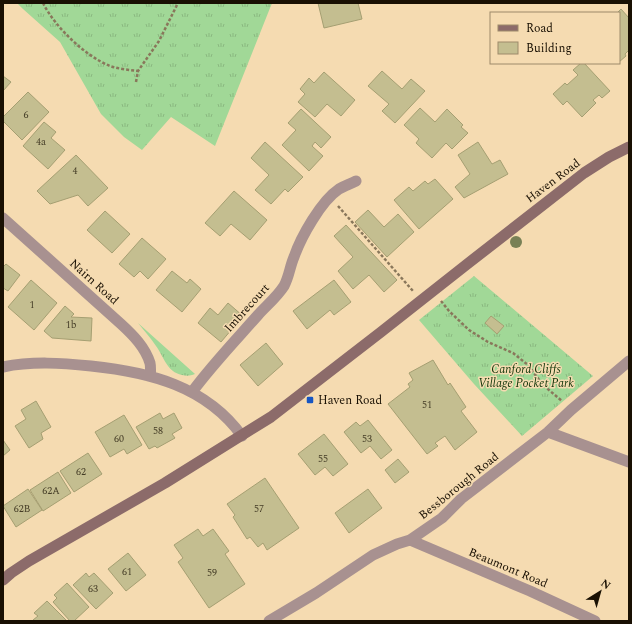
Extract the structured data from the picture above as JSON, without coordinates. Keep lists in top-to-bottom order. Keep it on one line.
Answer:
{"streets":{"main road":["Haven Road"],"street":["Nairn Road","Imbrecourt","Bessborough Road","Beaumont Road"]},"crossings":[["Bessborough Road","Beaumont Road"]],"parks":["Canford Cliffs Village Pocket Park"],"places":{"transit":["Haven Road"]},"house_numbers":["6","4a","4","1","1b","51","58","60","53","55","62","62A","62B","57","61","59","63"],"legend":["Road","Building"],"north":"top right"}
